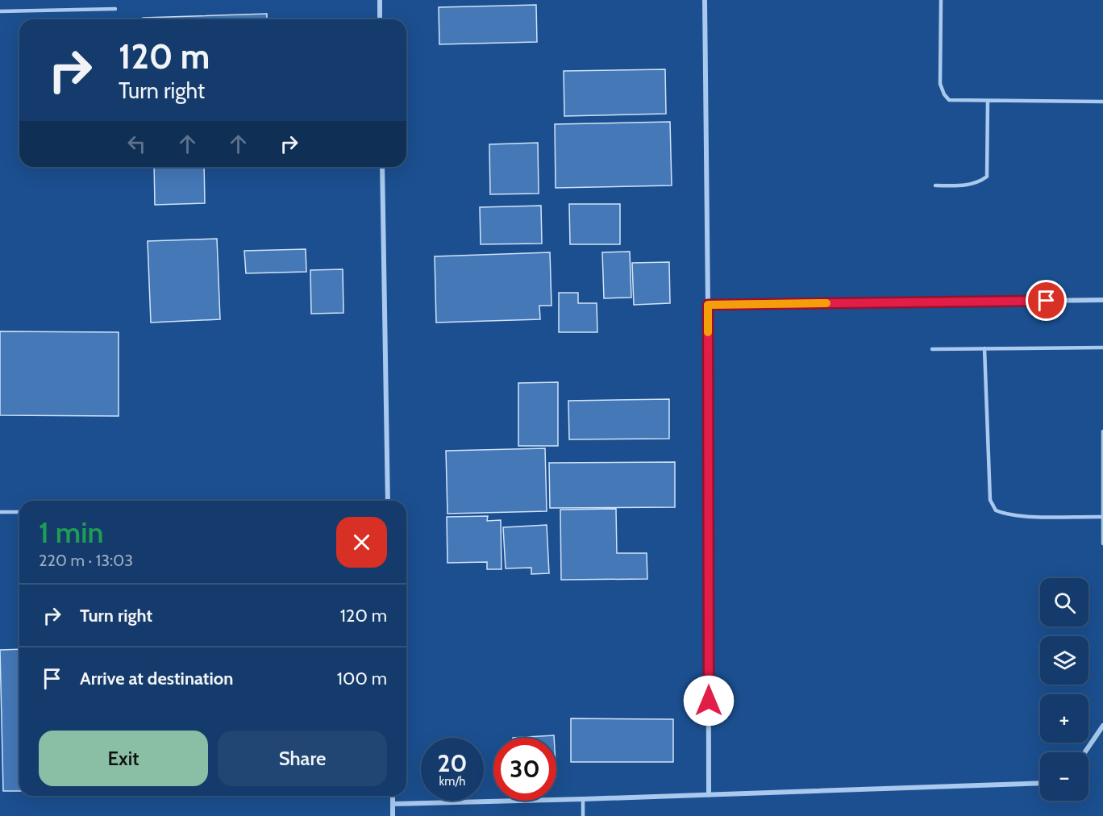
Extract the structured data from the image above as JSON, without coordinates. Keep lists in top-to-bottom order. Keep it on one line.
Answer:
{"page":{"turn":["120 m","Turn right"],"heading":["1 min","220 m · 13:03"],"map_buttons":["+","−"],"list":[{"name":"Turn right","value":"120 m"},{"name":"Arrive at destination","value":"100 m"}],"buttons":["Exit","Share"],"speed":"20 km/h","limit":"30"}}
